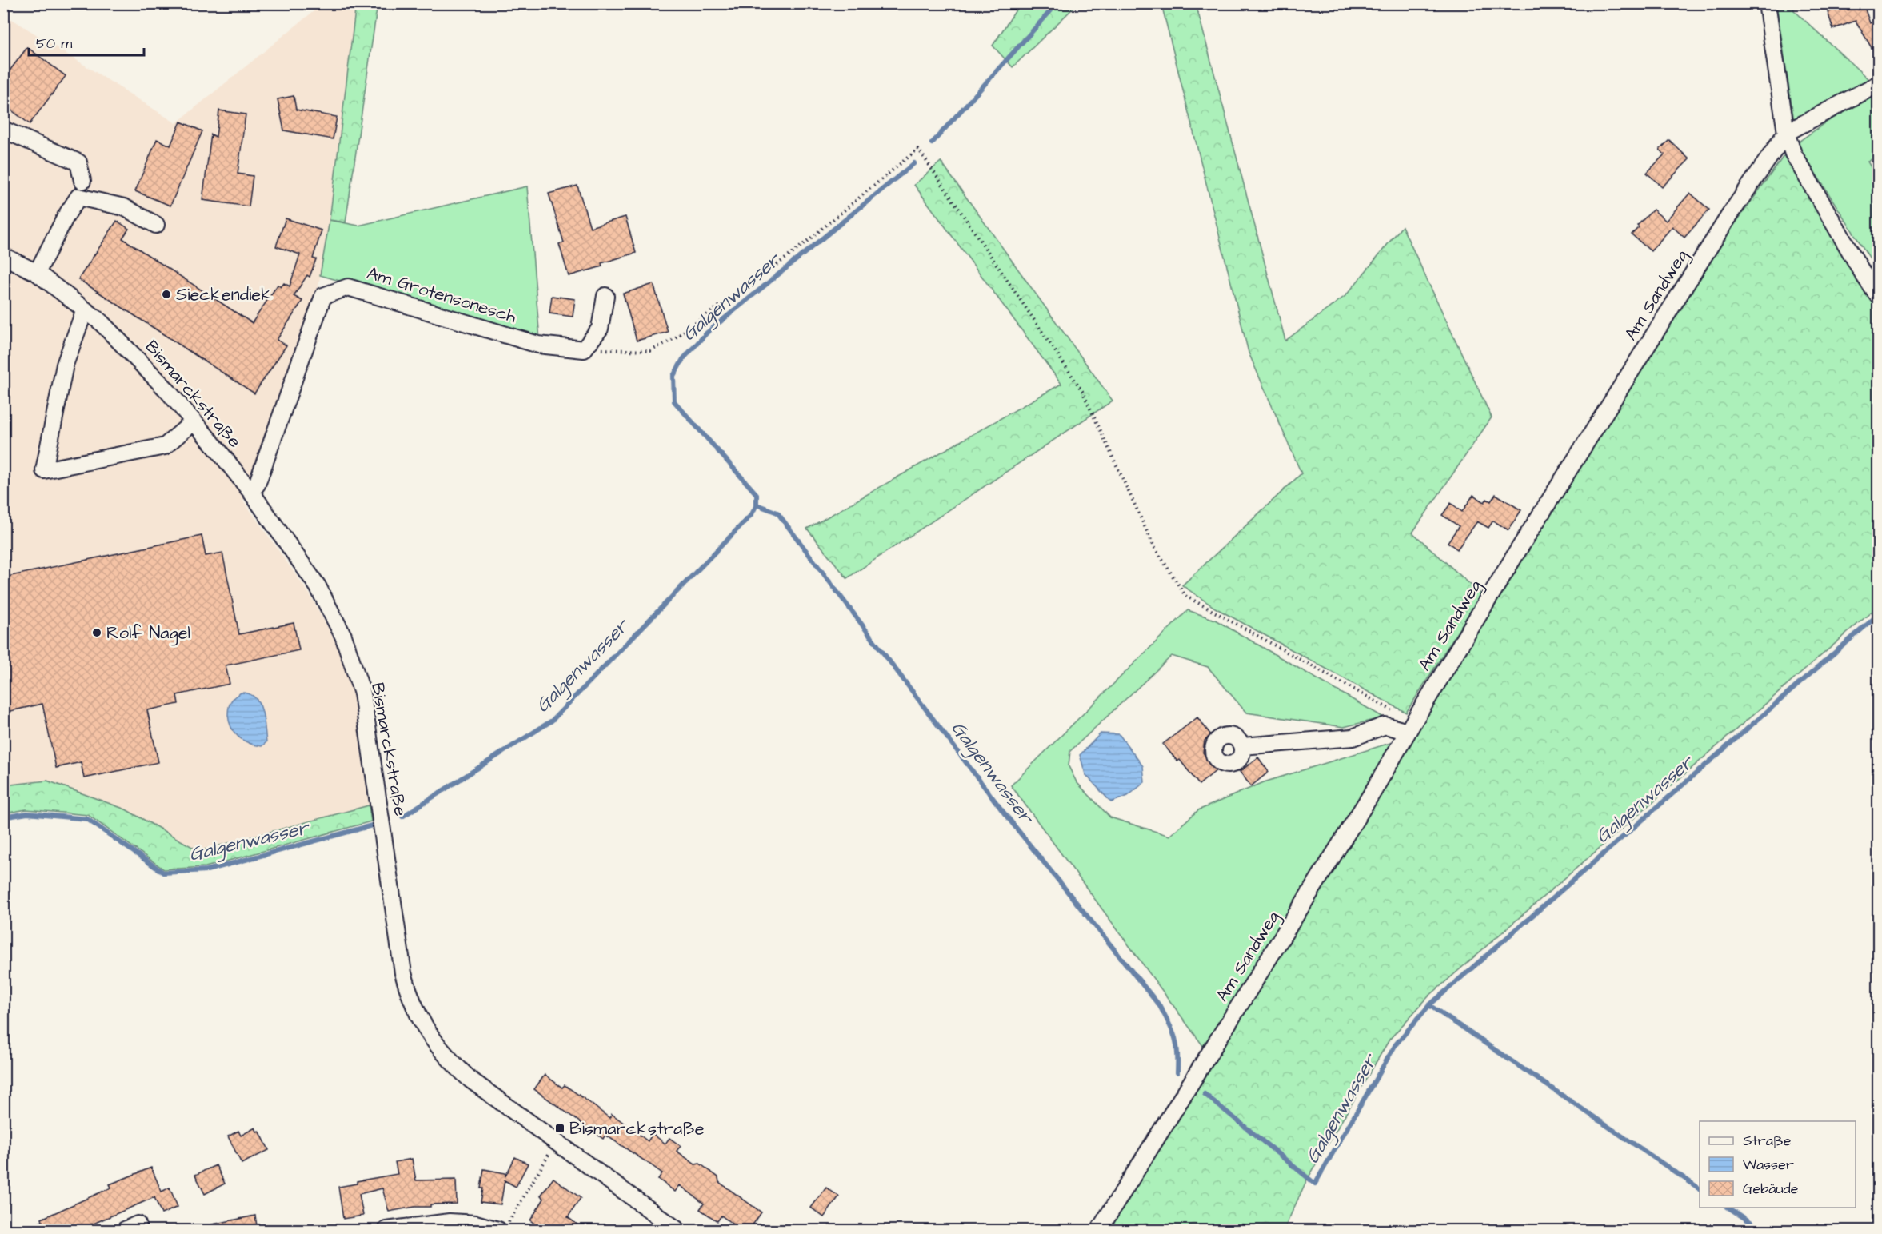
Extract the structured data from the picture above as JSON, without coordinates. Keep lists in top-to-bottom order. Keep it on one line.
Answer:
{"streets":{"street":["Am Grotensonesch","Am Sandweg","Bismarckstraße"]},"crossings":[["Am Grotensonesch","Bismarckstraße"]],"water":["Galgenwasser"],"places":{"other":["Sieckendiek","Rolf Nagel"],"transit":["Bismarckstraße"]},"legend":["Straße","Wasser","Gebäude"],"scale_bar":"50 m"}
